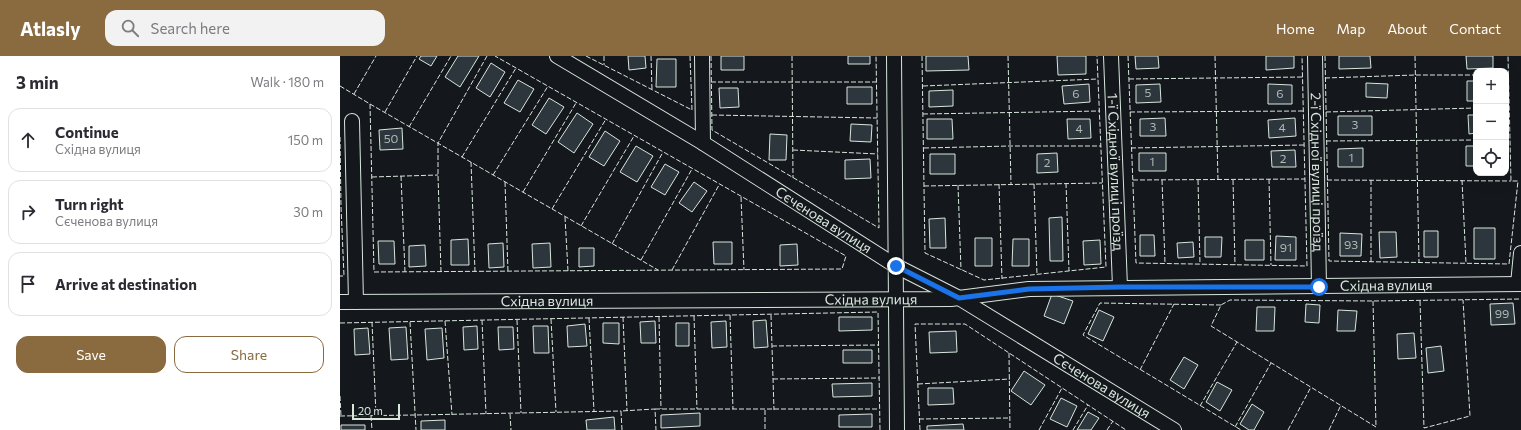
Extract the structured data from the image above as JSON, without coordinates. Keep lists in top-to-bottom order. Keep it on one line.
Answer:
{"streets":{"street":["1-ї Східної вулиці проїзд","2-ї Східної вулиці проїзд","Сєченова вулиця","Східна вулиця"]},"crossings":[["1-ї Східної вулиці проїзд","Східна вулиця"],["2-ї Східної вулиці проїзд","Східна вулиця"],["Сєченова вулиця","Східна вулиця"]],"house_numbers":["5","6","6","3","3","4","4","50","1","2","1","2","93","91","99"],"scale_bar":"20 m","page":{"header":"Atlasly","search":"Search here","nav":["Home","Map","About","Contact"],"heading":["3 min","Walk · 180 m"],"map_buttons":["+","−"],"list":[["Continue","Східна вулиця","150 m"],["Turn right","Сєченова вулиця","30 m"],"Arrive at destination"],"buttons":["Save","Share"],"scale":"20 m"}}
